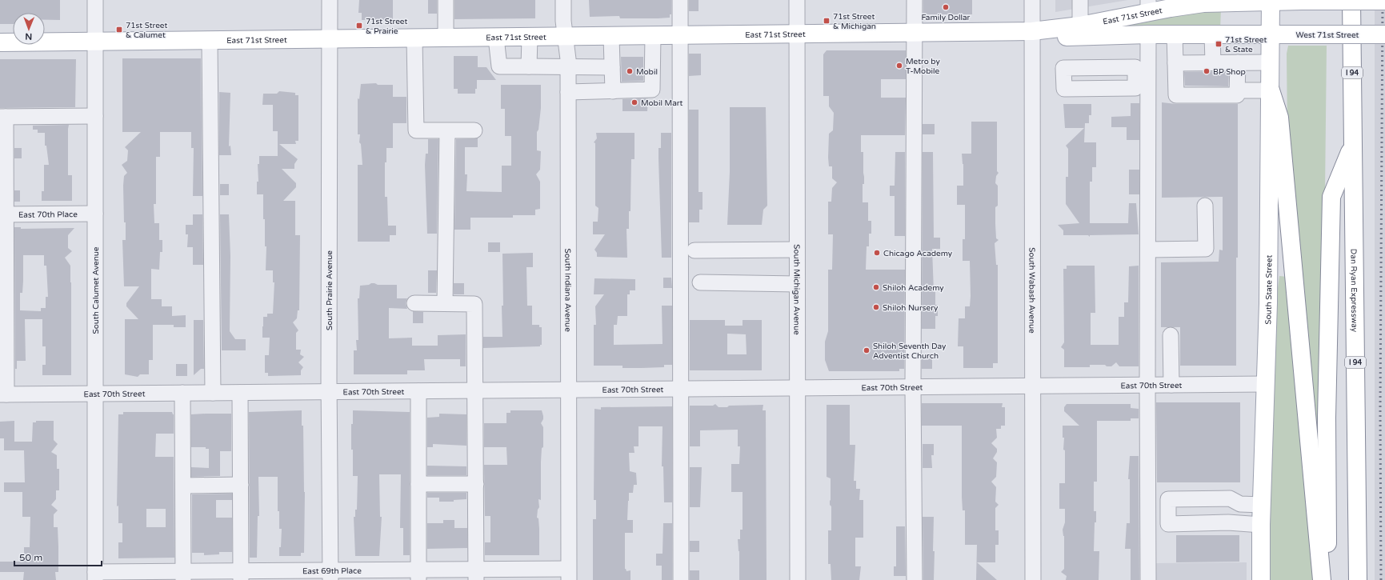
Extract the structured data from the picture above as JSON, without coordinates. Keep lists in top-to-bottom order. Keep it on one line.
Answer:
{"streets":{"main road":["East 71st Street","West 71st Street","I 94","South State Street","Dan Ryan Expressway"],"street":["East 70th Place","South Indiana Avenue","South Wabash Avenue","South Calumet Avenue","South Prairie Avenue","South Michigan Avenue","East 70th Street","East 69th Place"]},"crossings":[["East 71st Street","West 71st Street"],["East 71st Street","South Indiana Avenue"],["East 71st Street","South Wabash Avenue"],["East 71st Street","South Calumet Avenue"],["East 71st Street","South Prairie Avenue"],["East 71st Street","South Michigan Avenue"],["East 71st Street","South State Street"],["West 71st Street","South State Street"],["East 70th Place","South Calumet Avenue"],["South Indiana Avenue","East 70th Street"],["South Indiana Avenue","East 69th Place"],["South Wabash Avenue","East 70th Street"],["South Calumet Avenue","East 70th Street"],["South Calumet Avenue","East 69th Place"],["South Prairie Avenue","East 70th Street"],["South Prairie Avenue","East 69th Place"],["South Michigan Avenue","East 70th Street"],["South State Street","East 70th Street"]],"places":{"other":["Family Dollar","Metro by T-Mobile","Mobil","BP Shop","Mobil Mart","Chicago Academy","Shiloh Academy","Shiloh Nursery","Shiloh Seventh Day Adventist Church"],"transit":["71st Street & Michigan","71st Street & Prairie","71st Street & Calumet","71st Street & State"]},"scale_bar":"50 m","north":"bottom"}
